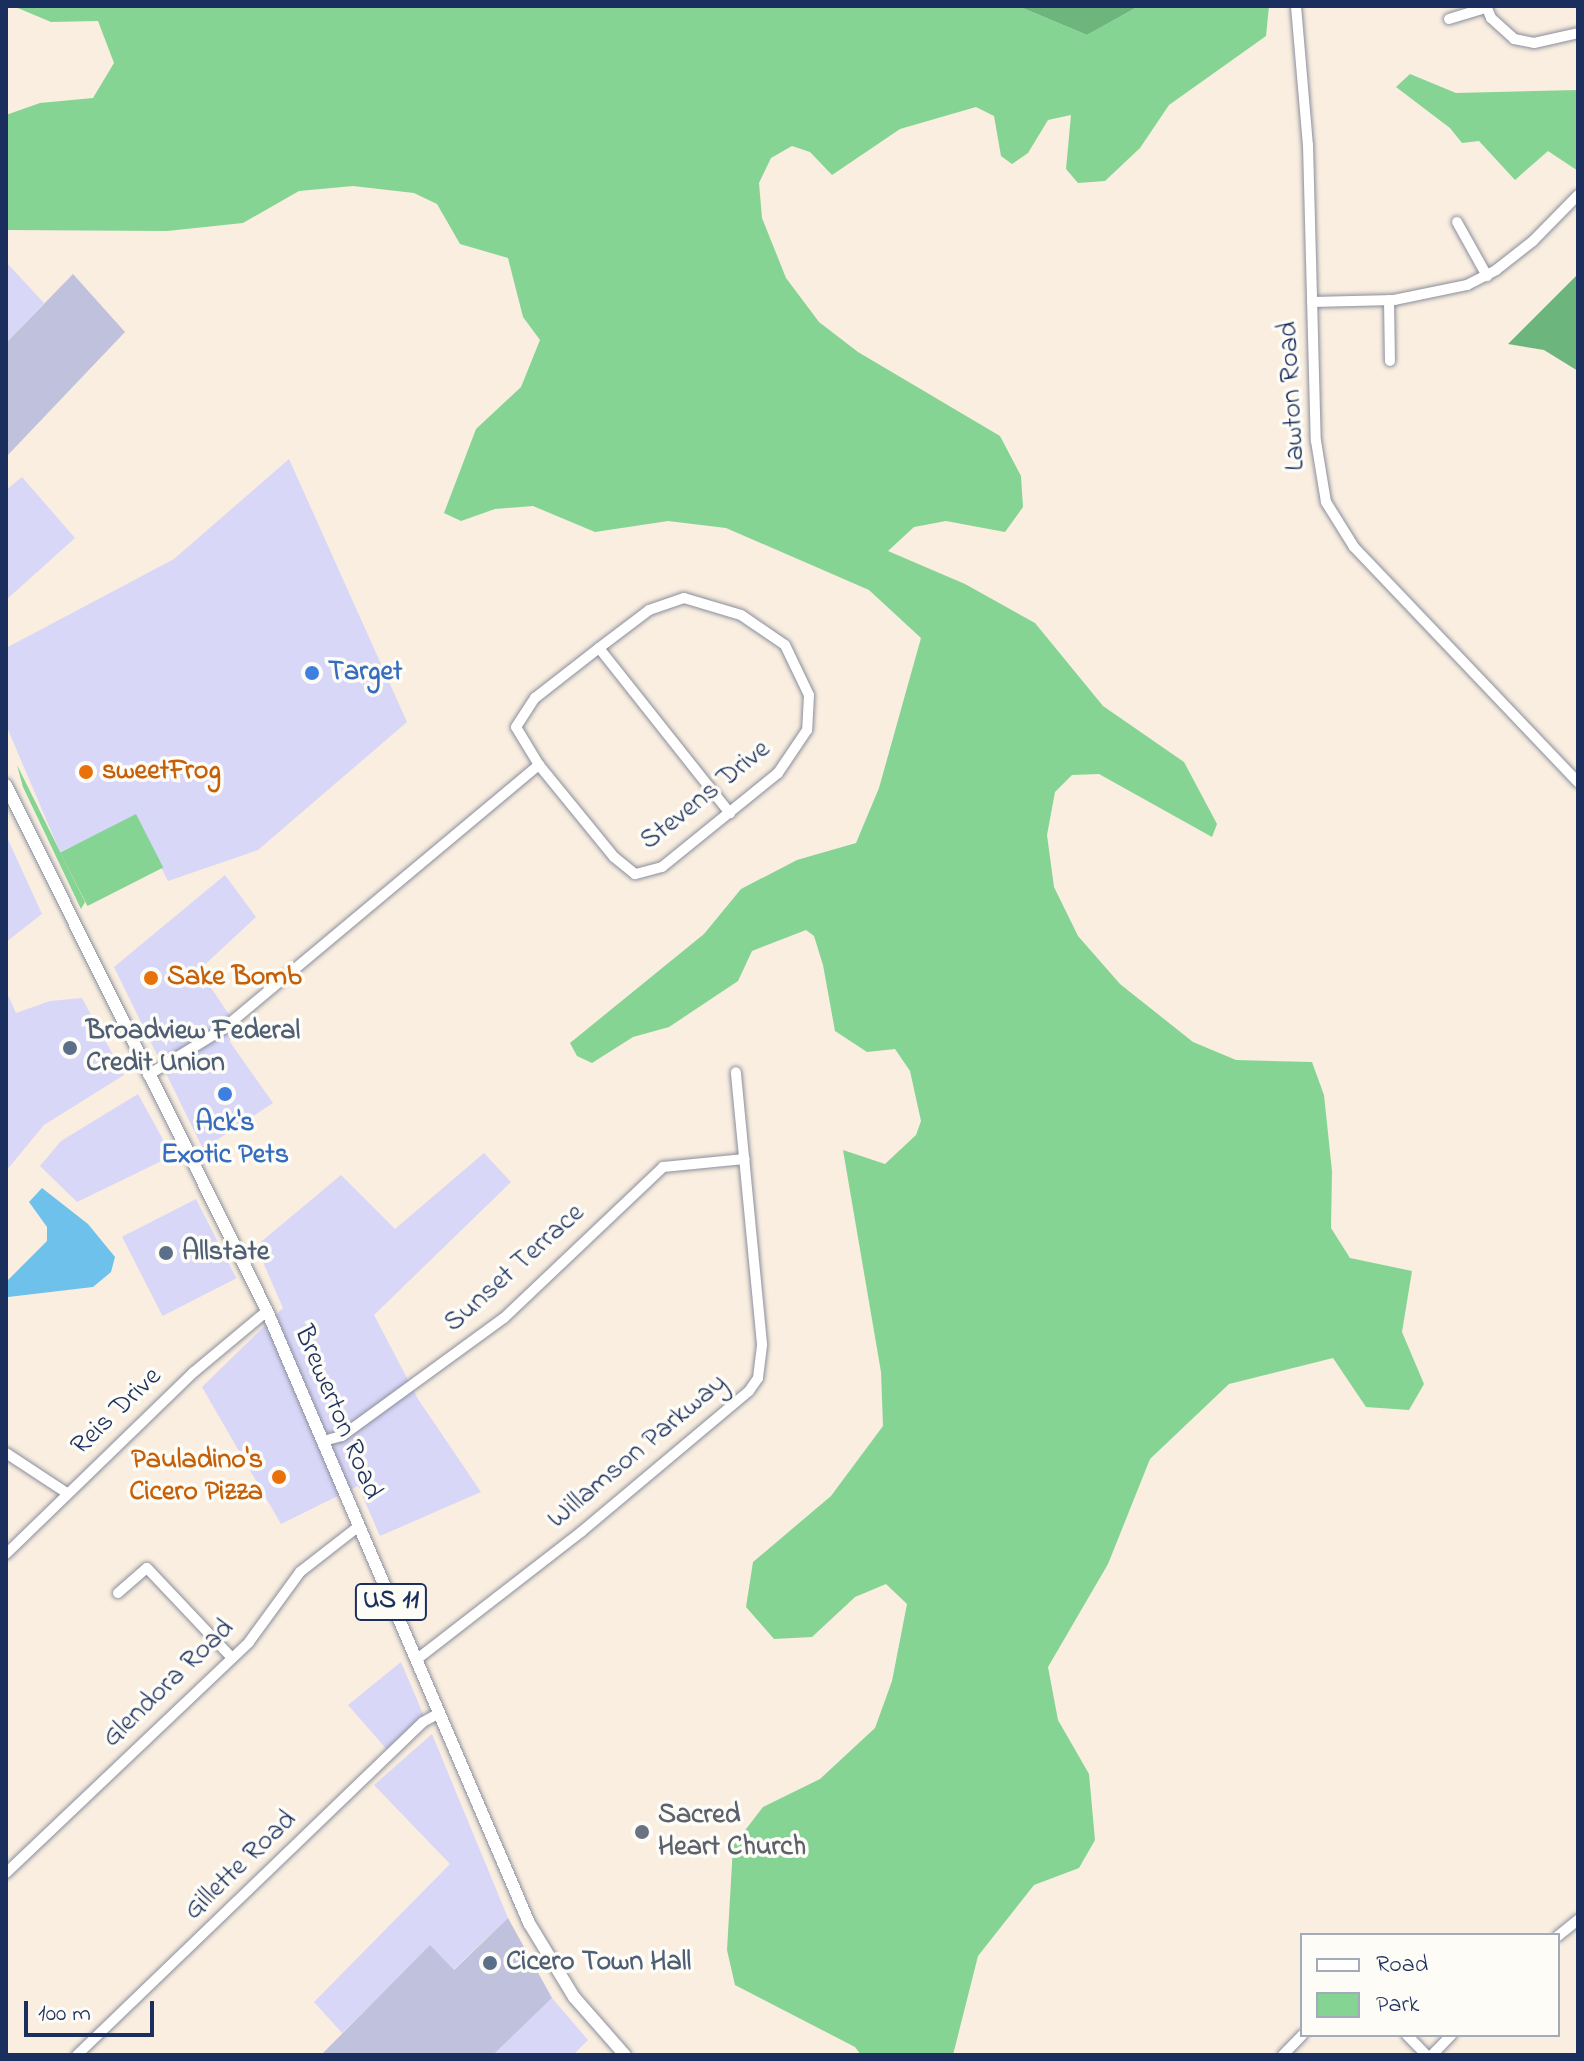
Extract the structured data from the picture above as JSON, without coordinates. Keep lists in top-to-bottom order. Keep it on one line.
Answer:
{"streets":{"main road":["Brewerton Road","US 11"],"street":["Lawton Road","Stevens Drive","Sunset Terrace","Reis Drive","Willamson Parkway","Glendora Road","Gillette Road"]},"crossings":[["Sunset Terrace","Brewerton Road"],["Sunset Terrace","Willamson Parkway"],["Reis Drive","Brewerton Road"],["Brewerton Road","Willamson Parkway"],["Brewerton Road","Glendora Road"],["Brewerton Road","Gillette Road"]],"places":["Target","sweetFrog","Sake Bomb","Broadview Federal Credit Union","Ack's Exotic Pets","Allstate","Pauladino's Cicero Pizza","Sacred Heart Church","Cicero Town Hall"],"legend":["Road","Park"],"scale_bar":"100 m"}
